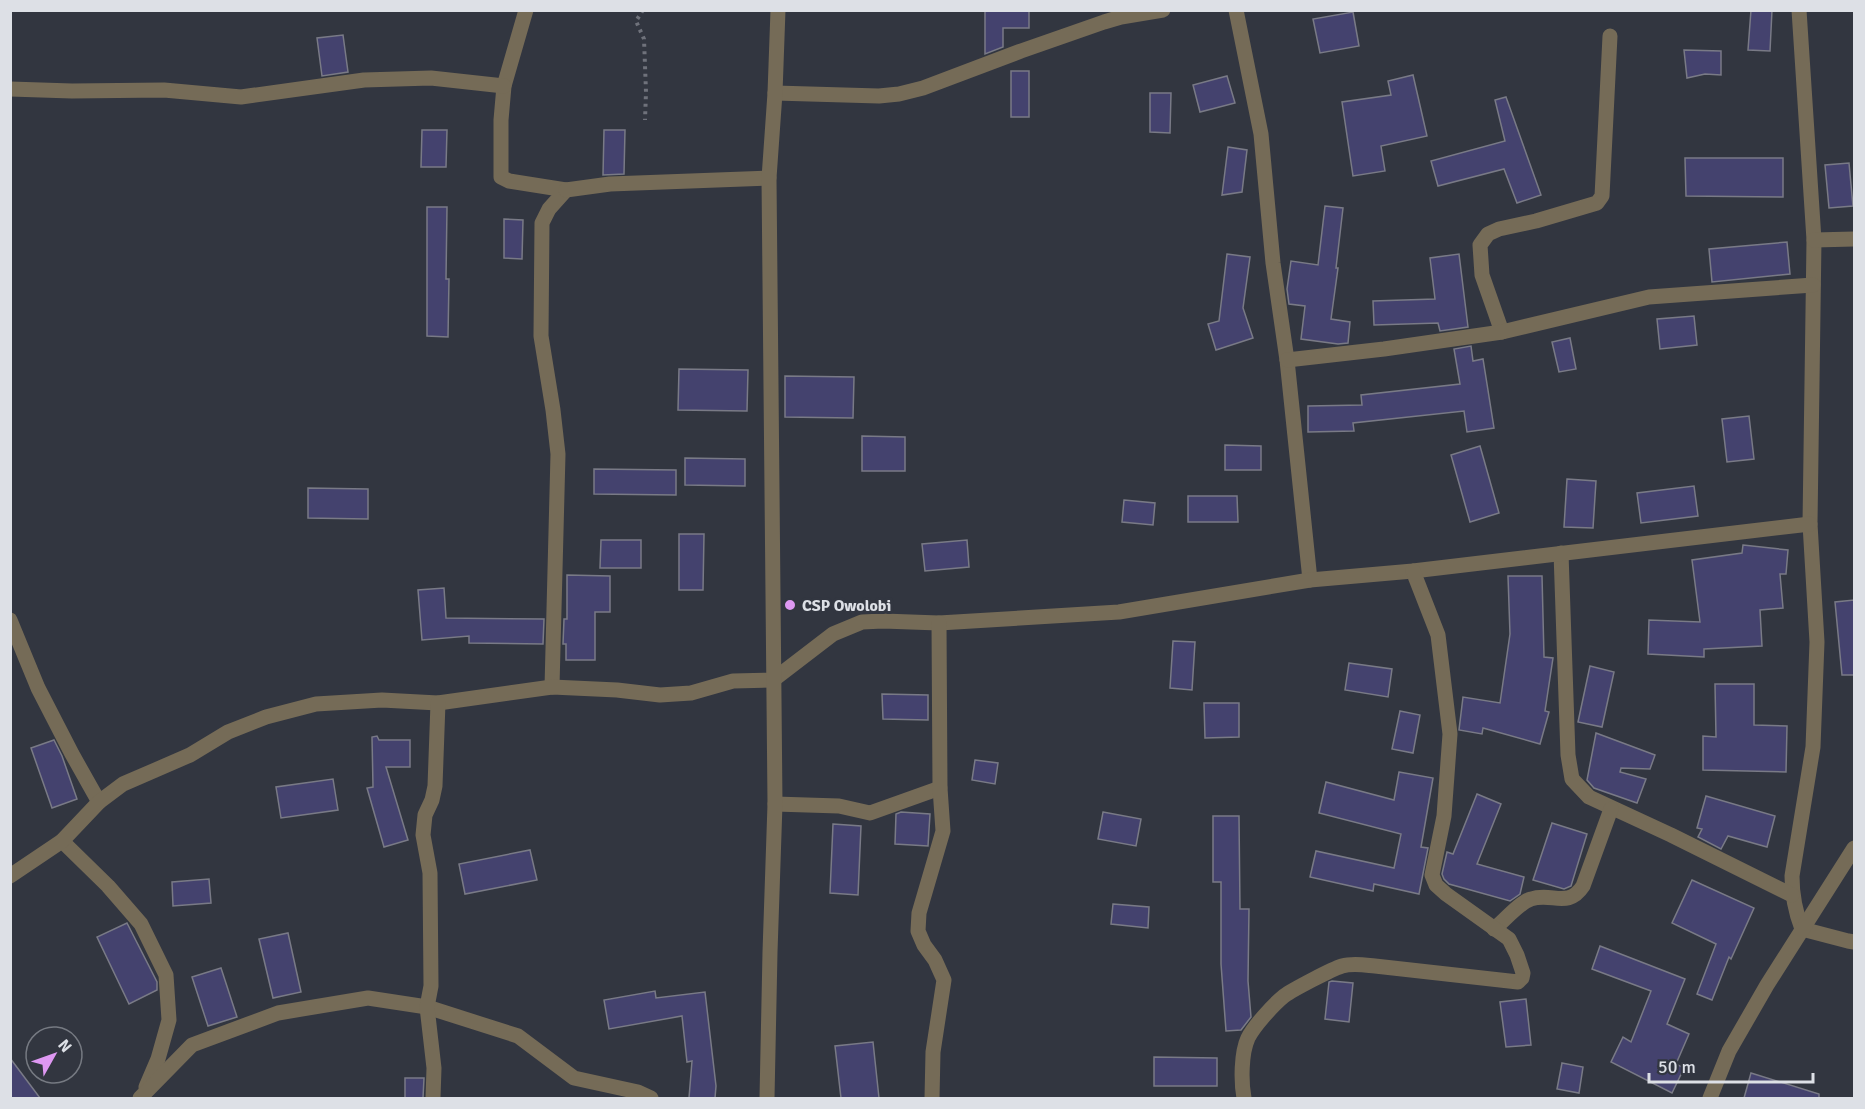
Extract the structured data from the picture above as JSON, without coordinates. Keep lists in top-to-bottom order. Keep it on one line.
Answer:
{"places":["CSP Owolobi"],"scale_bar":"50 m","north":"top right"}
